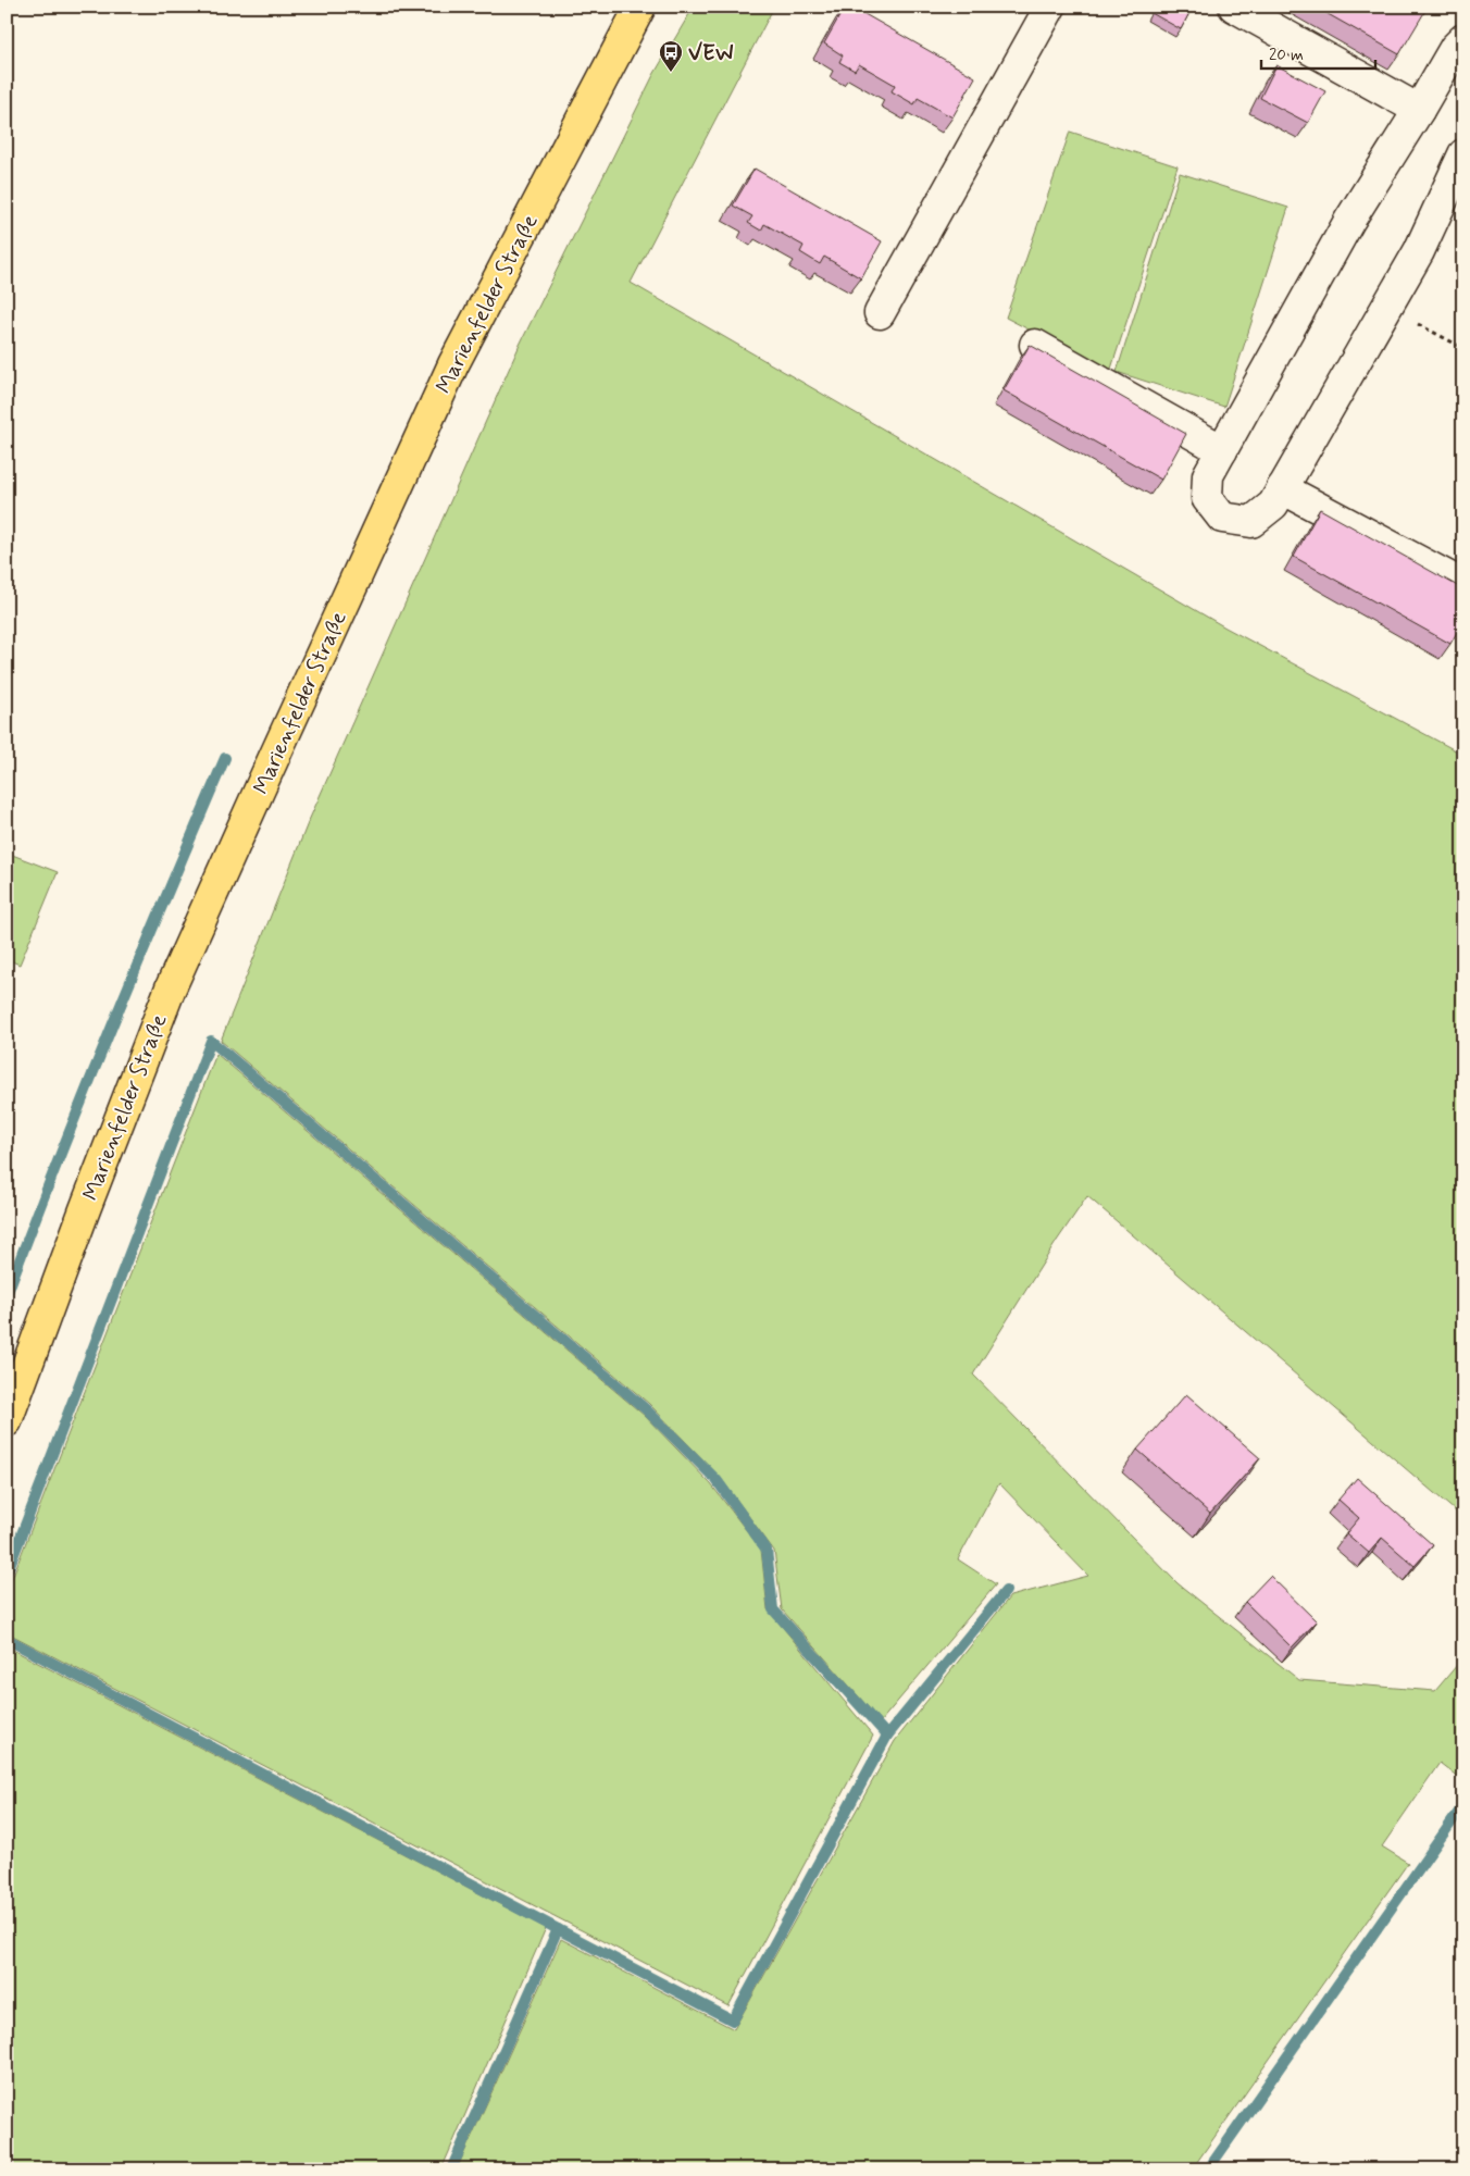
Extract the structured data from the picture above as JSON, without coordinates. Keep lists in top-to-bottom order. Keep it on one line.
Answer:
{"streets":{"main road":["Marienfelder Straße"]},"places":{"bus stop":["VEW"]},"scale_bar":"20 m"}
